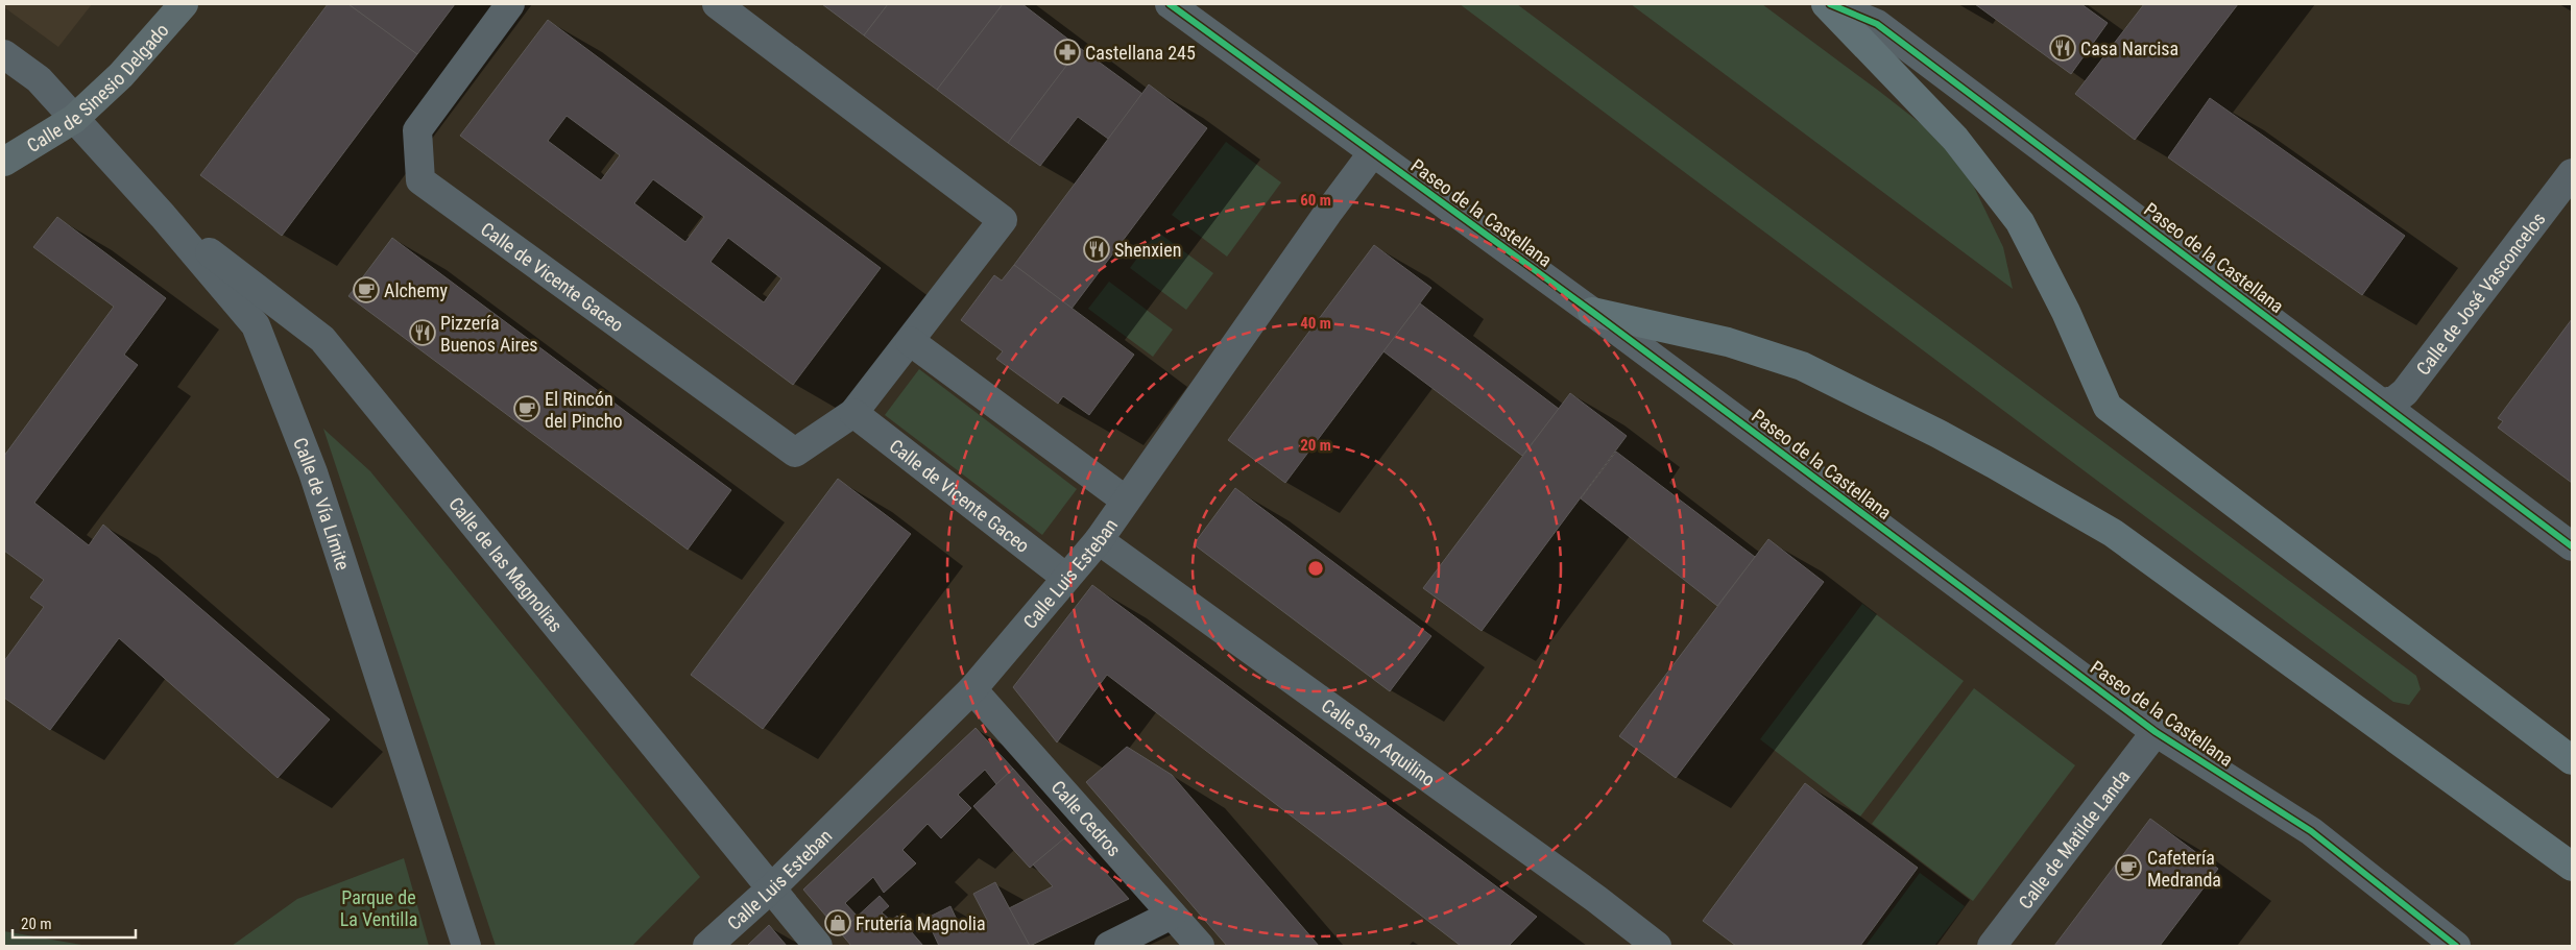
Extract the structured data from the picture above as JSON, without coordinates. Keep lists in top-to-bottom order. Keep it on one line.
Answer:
{"streets":{"main road":["Calle de Sinesio Delgado"],"street":["Paseo de la Castellana","Calle de Vicente Gaceo","Calle de José Vasconcelos","Calle de Vía Límite","Calle de las Magnolias","Calle Luis Esteban","Calle San Aquilino","Calle Cedros","Calle de Matilde Landa"]},"crossings":[["Calle de Sinesio Delgado","Calle de Vía Límite"],["Paseo de la Castellana","Calle de José Vasconcelos"],["Paseo de la Castellana","Calle Luis Esteban"],["Paseo de la Castellana","Calle de Matilde Landa"],["Calle de Vicente Gaceo","Calle Luis Esteban"],["Calle de Vía Límite","Calle de las Magnolias"],["Calle de las Magnolias","Calle Luis Esteban"],["Calle Luis Esteban","Calle San Aquilino"],["Calle Luis Esteban","Calle Cedros"]],"parks":["Parque de La Ventilla"],"places":{"restaurant":["Casa Narcisa","Shenxien","Pizzería Buenos Aires"],"pharmacy":["Castellana 245"],"cafe":["Alchemy","El Rincón del Pincho","Cafetería Medranda"],"shop":["Frutería Magnolia"]},"scale_bar":"20 m","rings":["60 m","40 m","20 m"]}
